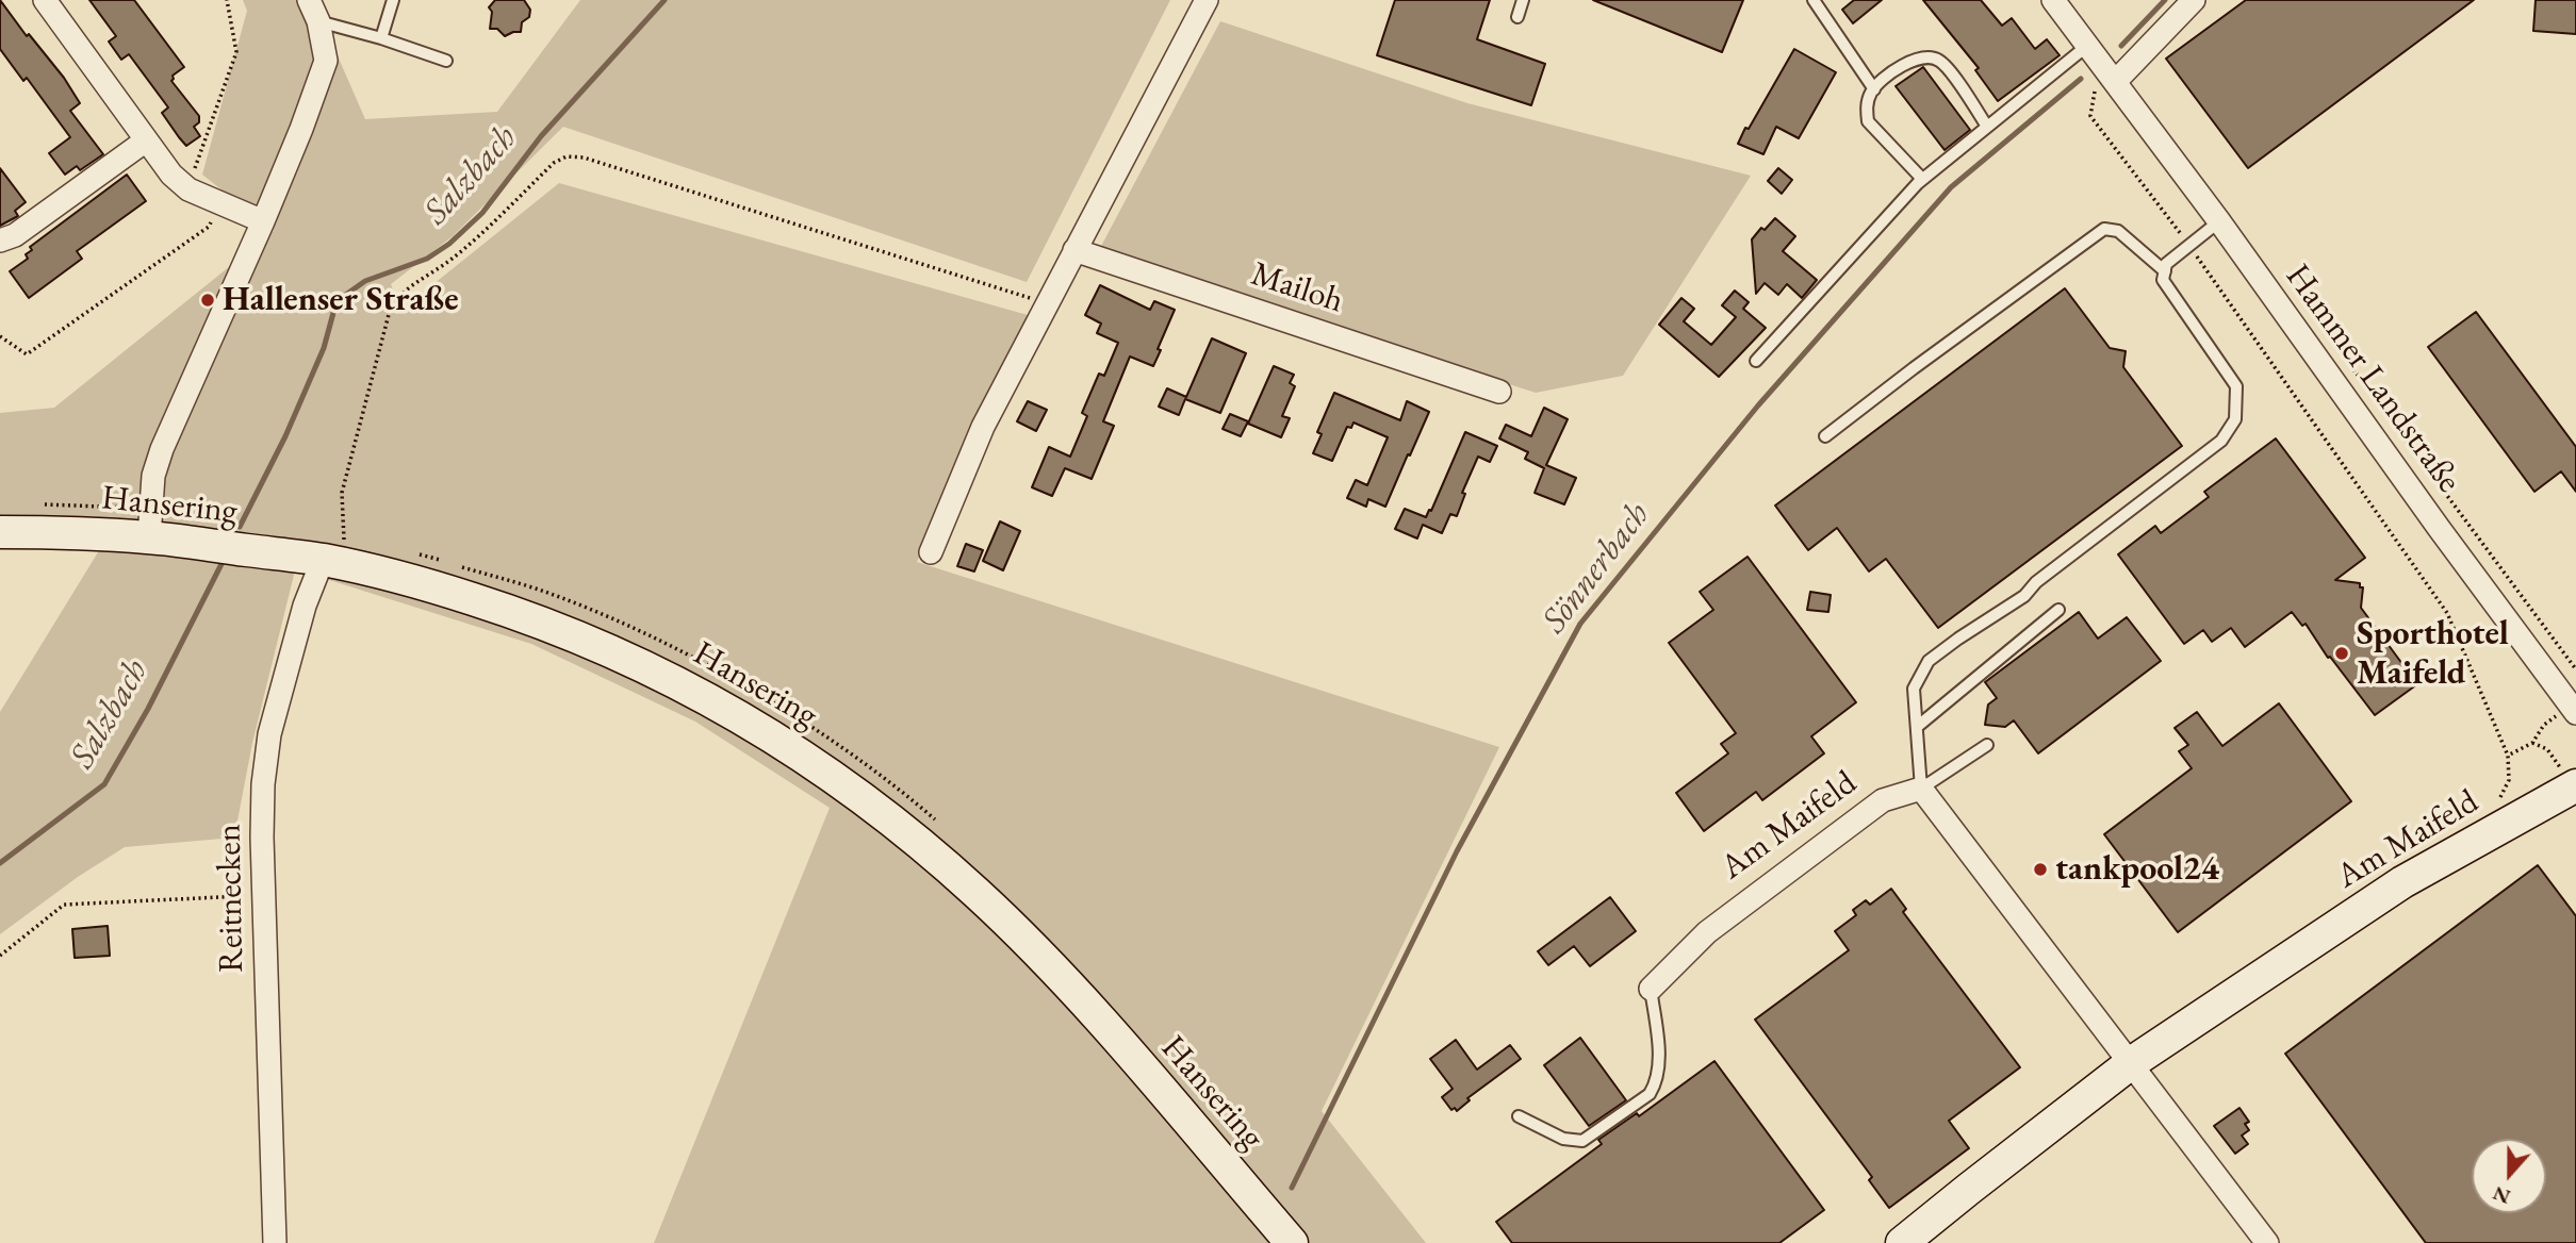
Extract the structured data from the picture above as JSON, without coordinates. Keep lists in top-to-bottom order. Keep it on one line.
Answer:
{"streets":{"street":["Mailoh","Hammer Landstraße","Hansering","Am Maifeld","Reitnecken"]},"crossings":[["Hansering","Reitnecken"]],"water":["Salzbach","Sönnerbach"],"places":["Hallenser Straße","Sporthotel Maifeld","tankpool24"],"north":"bottom"}
